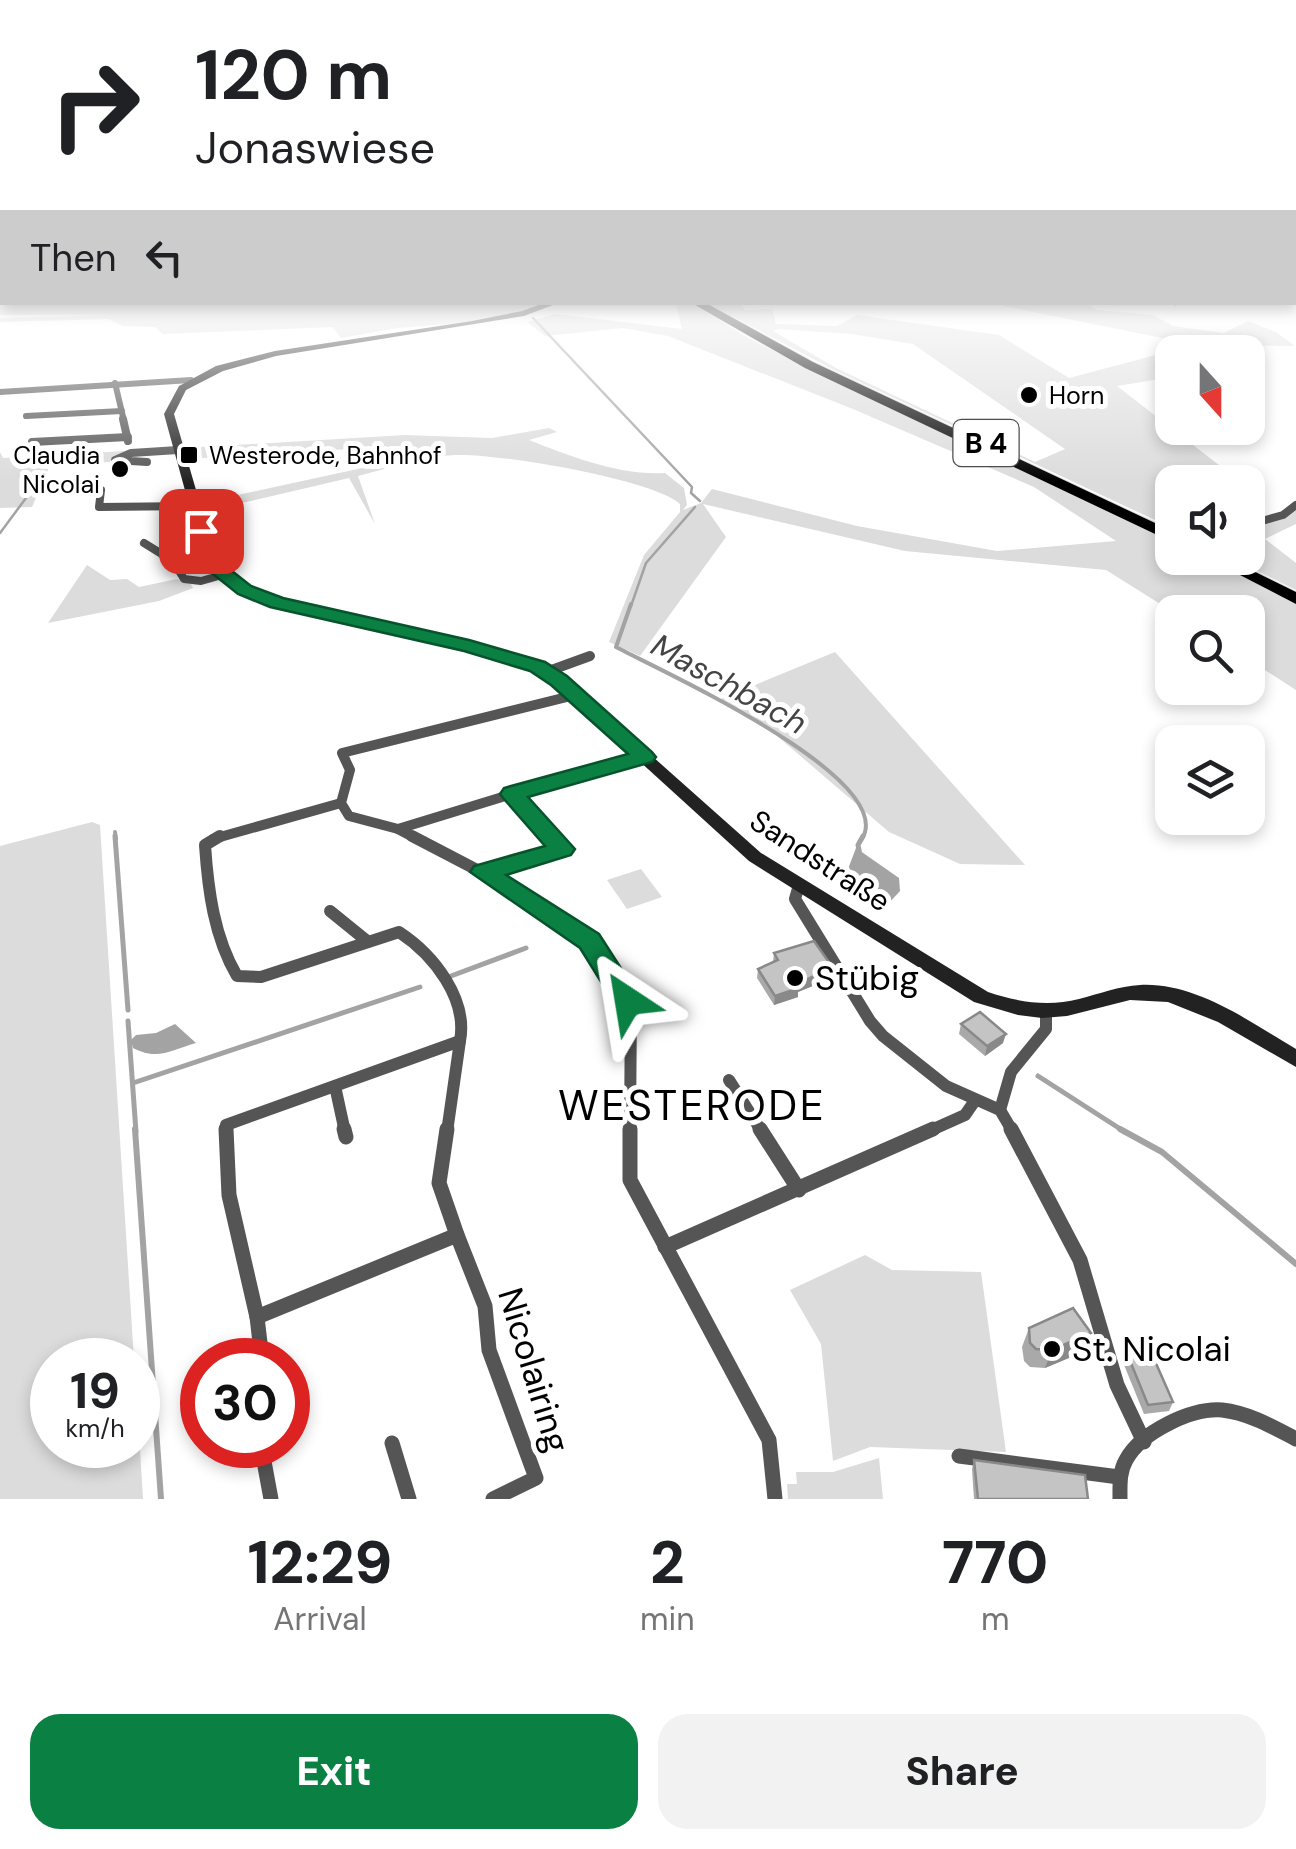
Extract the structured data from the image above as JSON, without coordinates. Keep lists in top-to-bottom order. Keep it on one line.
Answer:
{"streets":{"highway":["B 4"],"street":["Sandstraße","Nicolairing"]},"districts":["WESTERODE"],"water":["Maschbach"],"places":{"other":["Horn","Claudia Nicolai","Stübig","St. Nicolai"],"transit":["Westerode, Bahnhof"]},"north":"bottom","page":{"turn":["120 m","Jonaswiese"],"then":"Then","speed":"19 km/h","limit":"30","eta":["12:29","Arrival","2","min","770","m"],"buttons":["Exit","Share"]}}
